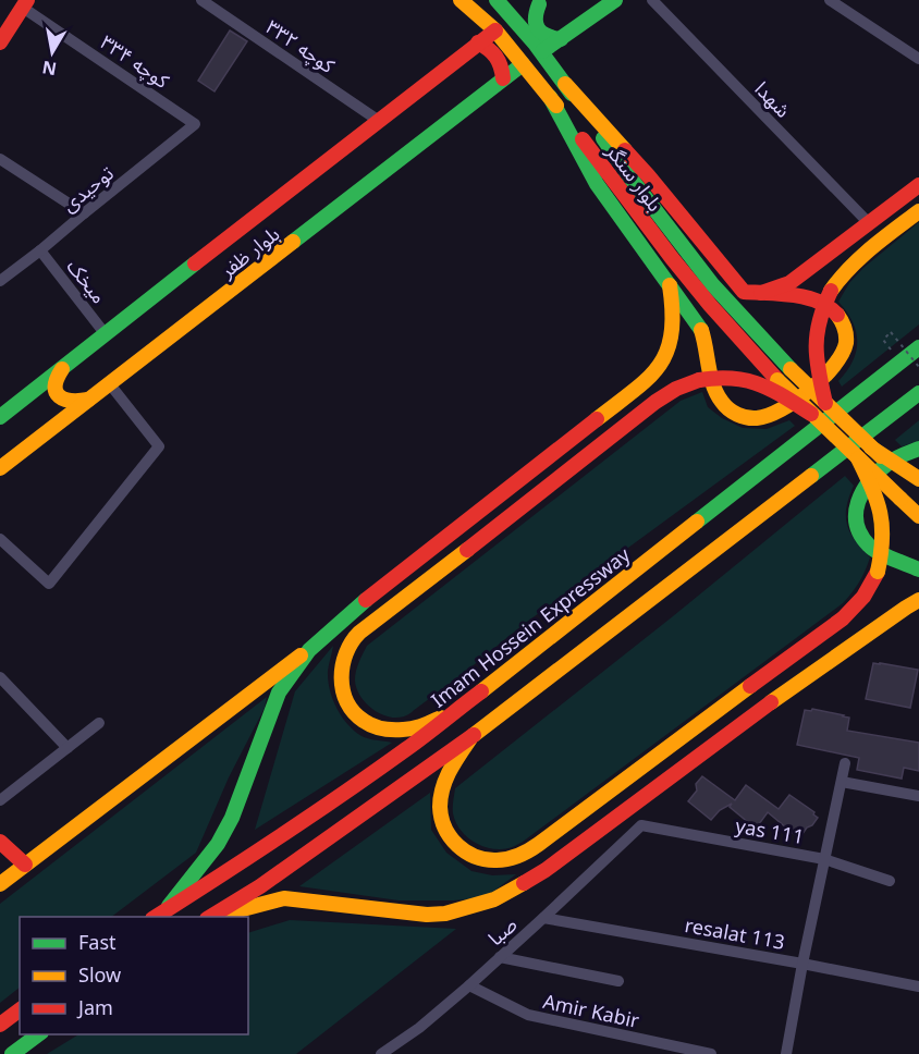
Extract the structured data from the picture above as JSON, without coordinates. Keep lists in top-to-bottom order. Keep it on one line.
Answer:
{"streets":{"main road":["بلوار سنگر","بلوار ظفر","Imam Hossein Expressway"],"street":["کوچه ۳۳۲","کوچه ۳۳۴","شهدا","توحیدی","میخک","yas 111","صبا","resalat 113","Amir Kabir"]},"crossings":[["کوچه ۳۳۲","بلوار ظفر"],["کوچه ۳۳۴","توحیدی"],["بلوار سنگر","بلوار ظفر"],["توحیدی","میخک"],["بلوار ظفر","میخک"],["yas 111","صبا"],["صبا","resalat 113"],["صبا","Amir Kabir"]],"legend":["Fast","Slow","Jam"],"north":"bottom"}
